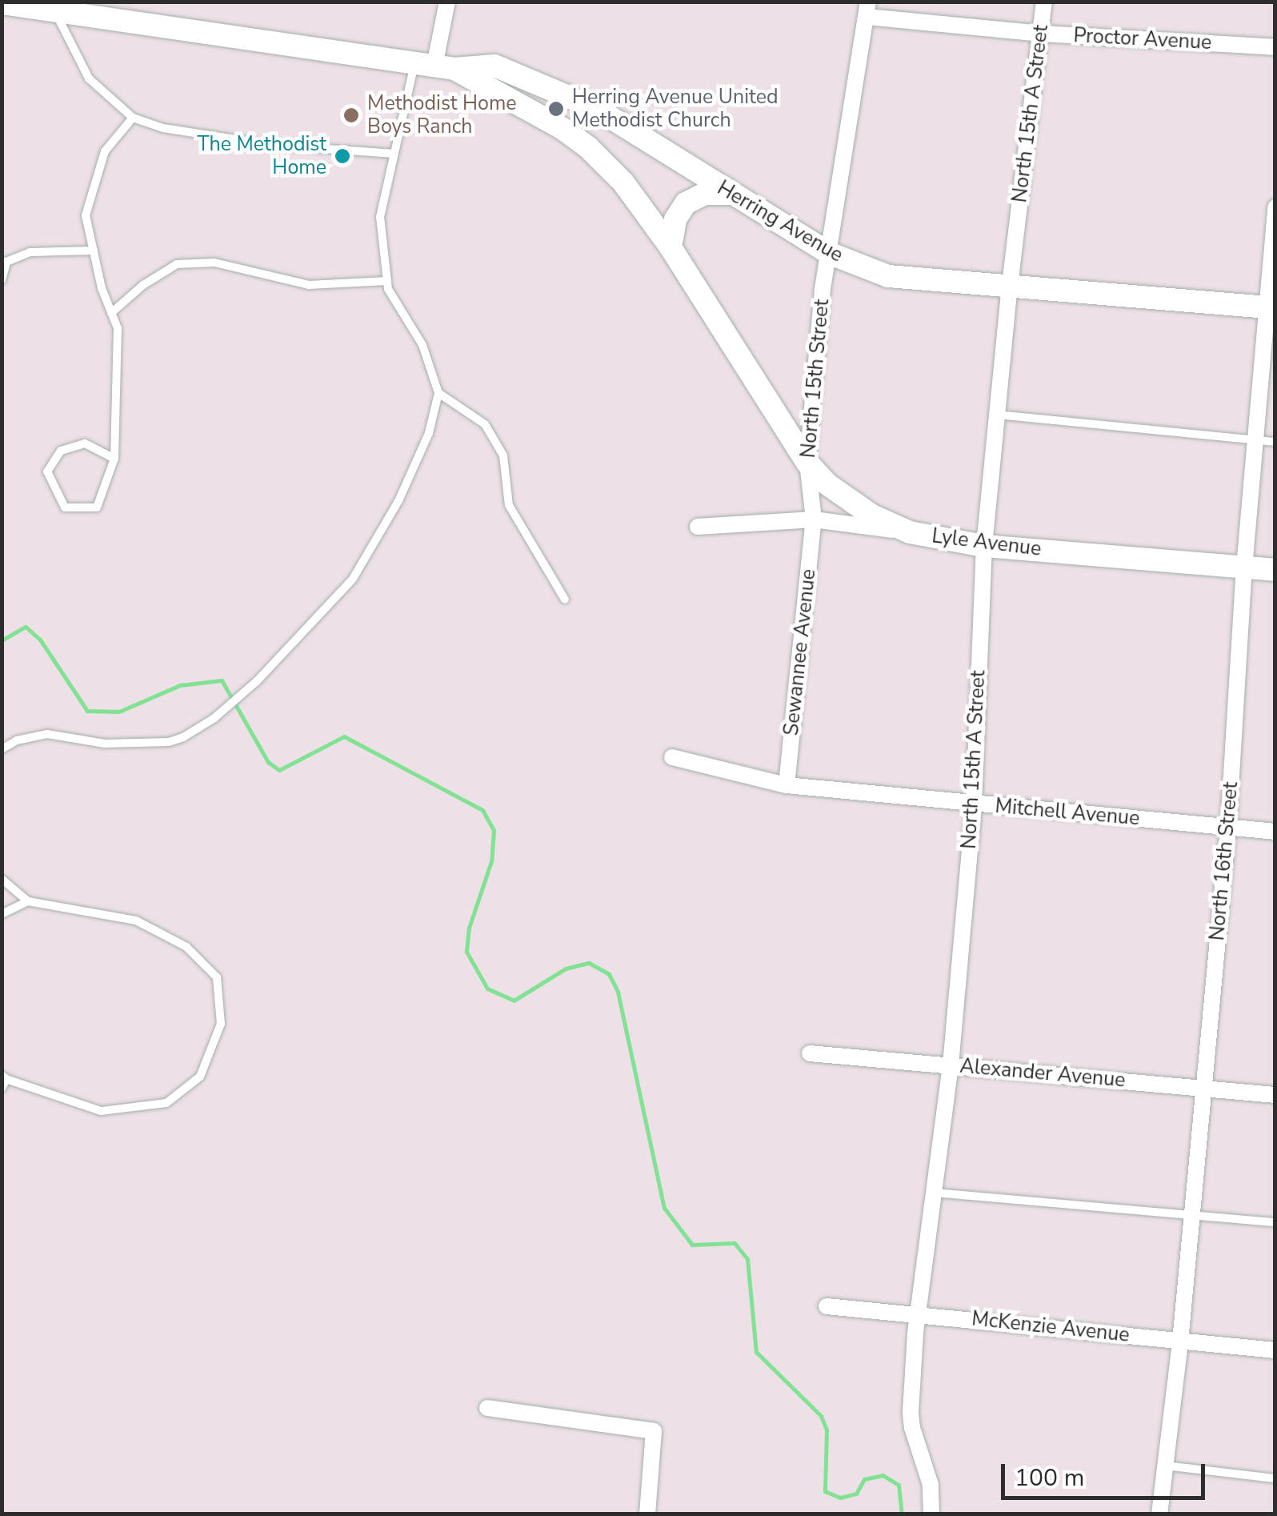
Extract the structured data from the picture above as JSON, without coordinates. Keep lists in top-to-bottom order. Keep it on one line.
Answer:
{"streets":{"main road":["Herring Avenue","Lyle Avenue"],"street":["Proctor Avenue","North 15th A Street","North 15th Street","Sewannee Avenue","Mitchell Avenue","North 16th Street","Alexander Avenue","McKenzie Avenue"]},"crossings":[["Proctor Avenue","North 15th A Street"],["Proctor Avenue","North 15th Street"],["North 15th A Street","Herring Avenue"],["North 15th A Street","Lyle Avenue"],["North 15th A Street","Mitchell Avenue"],["North 15th A Street","Alexander Avenue"],["North 15th A Street","McKenzie Avenue"],["Herring Avenue","North 15th Street"],["Herring Avenue","Lyle Avenue"],["Herring Avenue","North 16th Street"],["North 15th Street","Lyle Avenue"],["North 15th Street","Sewannee Avenue"],["Lyle Avenue","Sewannee Avenue"],["Lyle Avenue","North 16th Street"],["Sewannee Avenue","Mitchell Avenue"],["Mitchell Avenue","North 16th Street"],["North 16th Street","Alexander Avenue"],["North 16th Street","McKenzie Avenue"]],"places":["Herring Avenue United Methodist Church","Methodist Home Boys Ranch","The Methodist Home"],"scale_bar":"100 m"}
